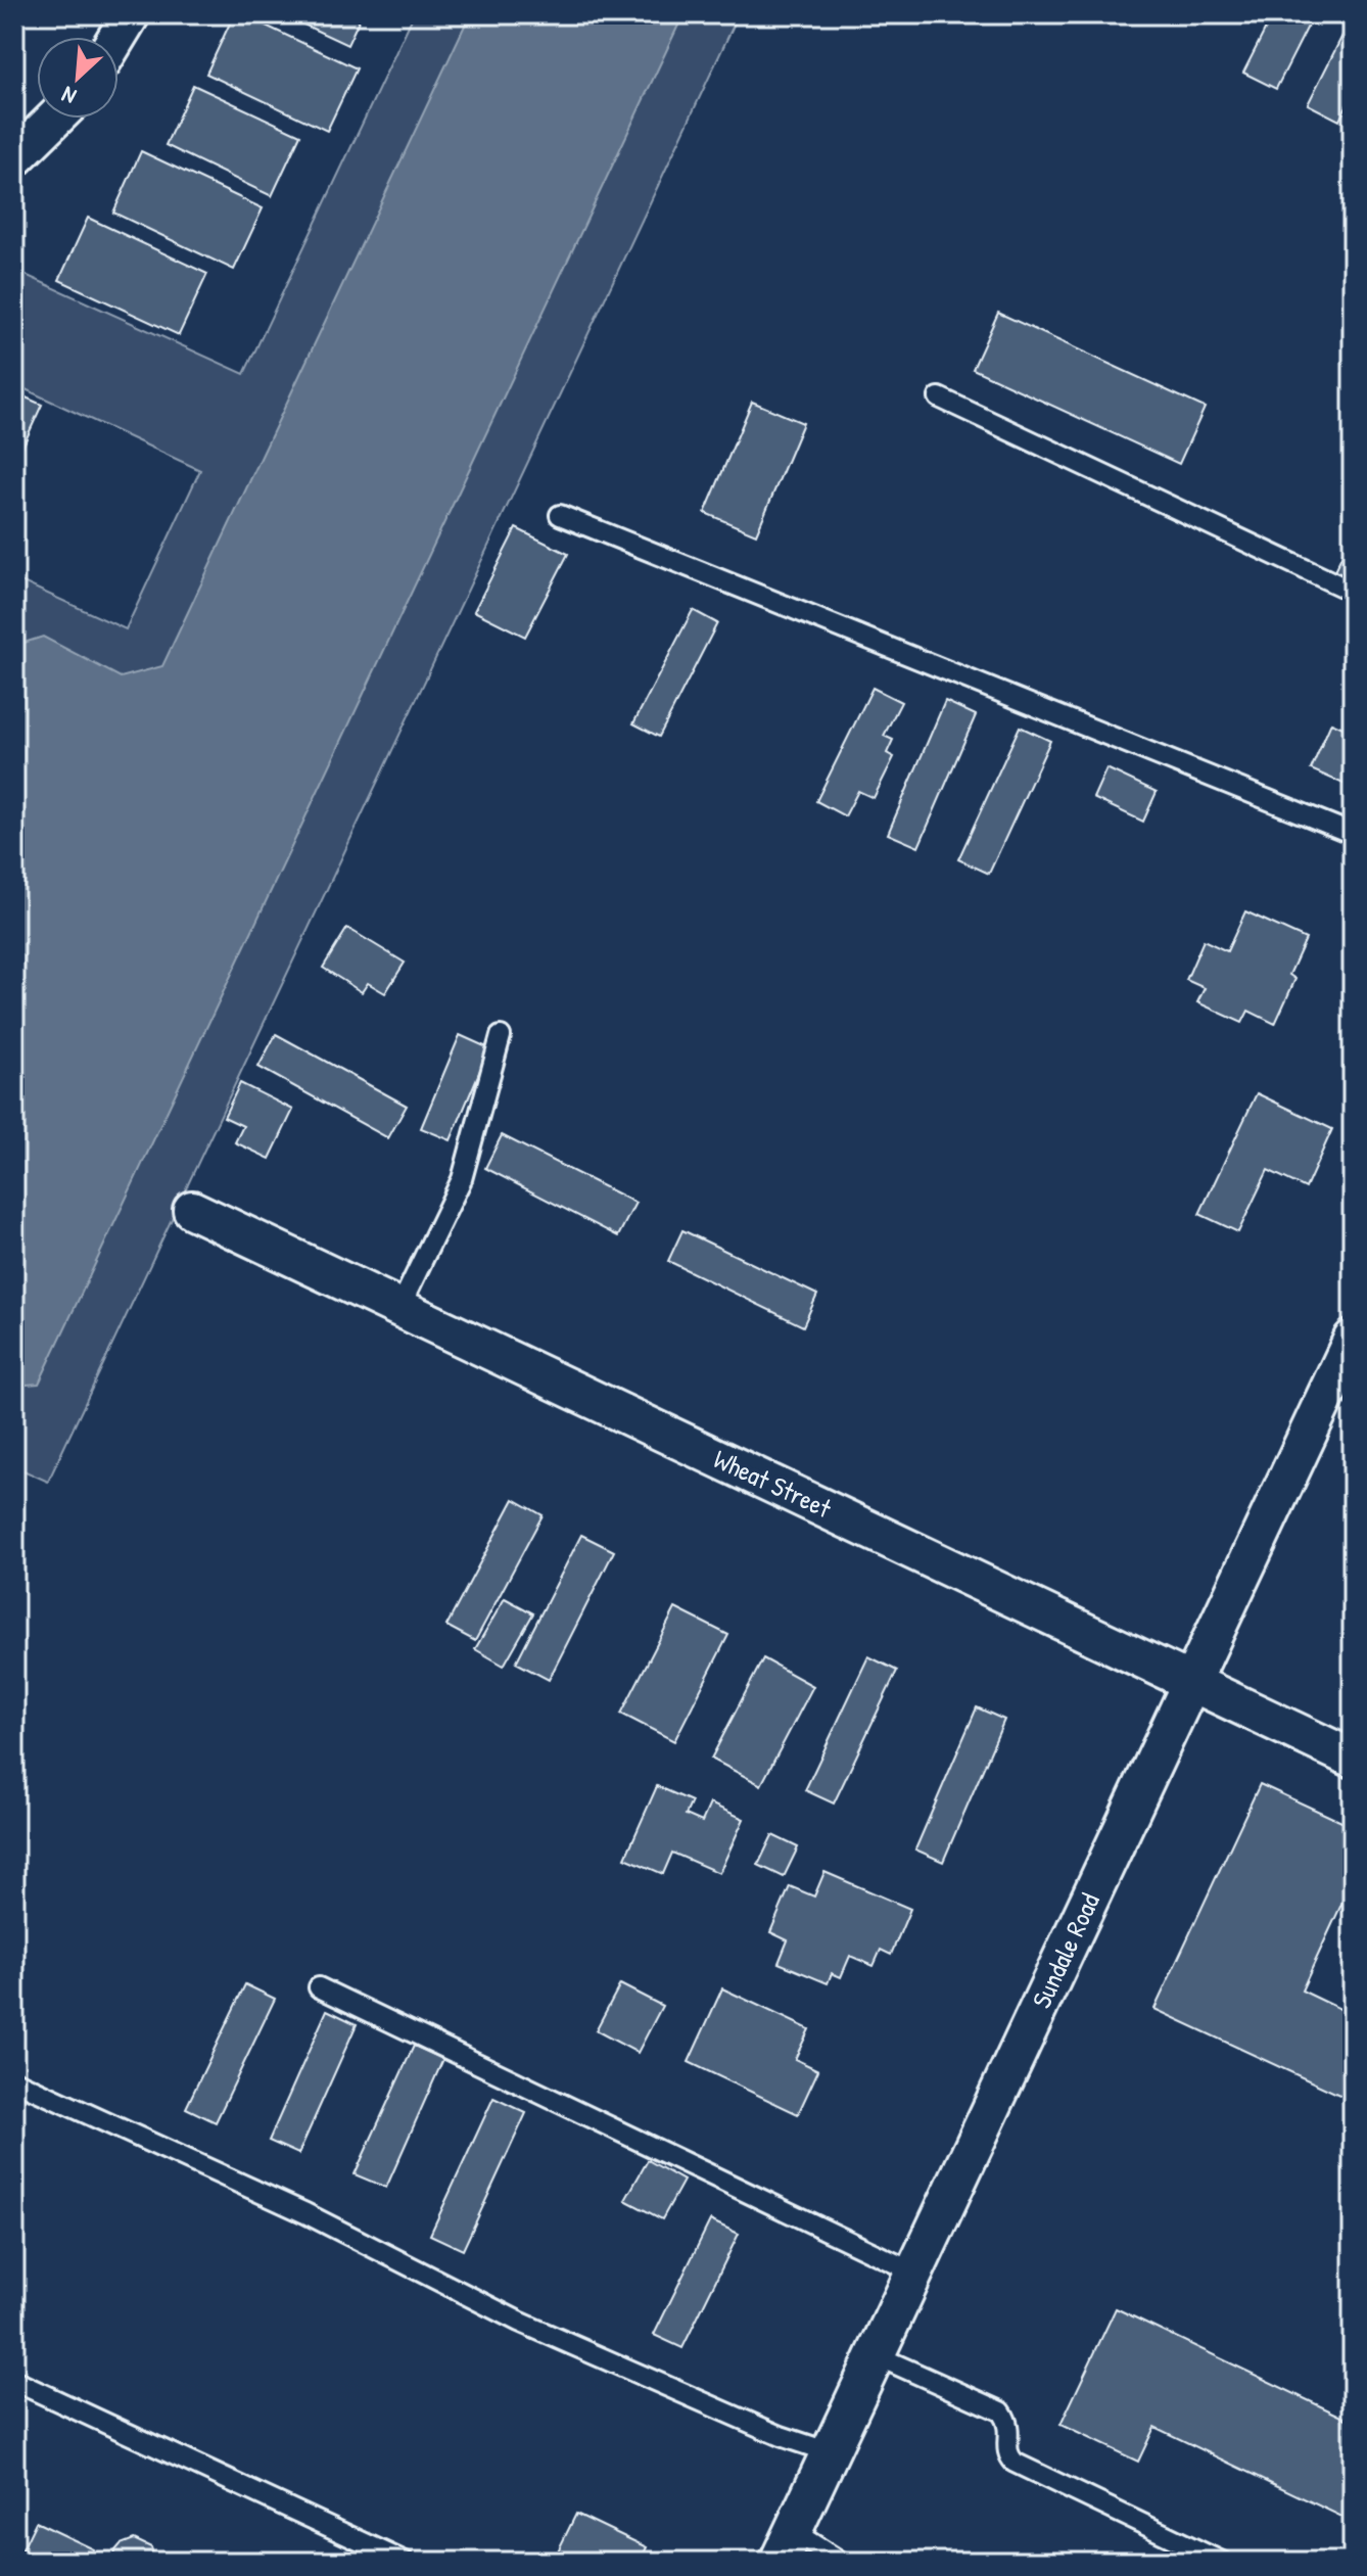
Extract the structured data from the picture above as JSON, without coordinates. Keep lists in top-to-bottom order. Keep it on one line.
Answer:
{"streets":{"street":["Wheat Street","Sundale Road"]},"crossings":[["Wheat Street","Sundale Road"]],"north":"bottom left"}
